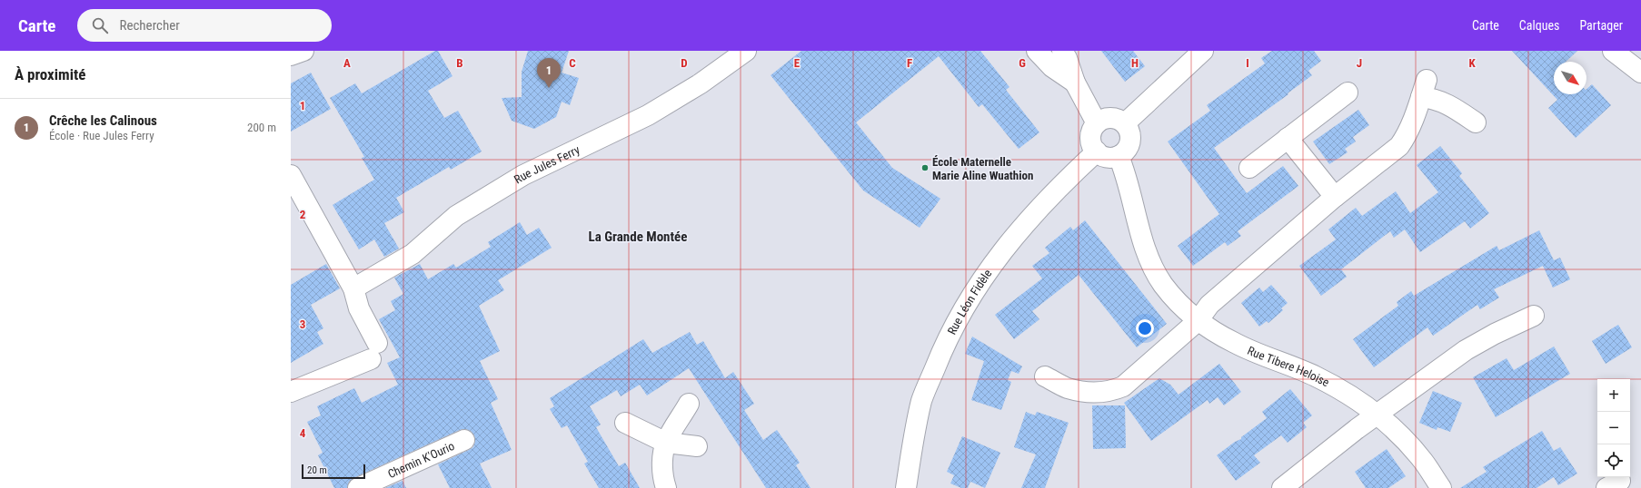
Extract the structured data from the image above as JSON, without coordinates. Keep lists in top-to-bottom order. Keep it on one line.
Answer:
{"streets":{"street":["Rue Jules Ferry","Rue Léon Fidèle","Rue Tibere Heloise","Chemin K'Ourio"]},"crossings":[["Rue Léon Fidèle","Rue Tibere Heloise"]],"districts":["La Grande Montée"],"places":["École Maternelle Marie Aline Wuathion"],"scale_bar":"20 m","north":"bottom right","page":{"header":"Carte","search":"Rechercher","nav":["Carte","Calques","Partager"],"heading":"À proximité","pins":"1","list":[{"mark":"1","name":"Crêche les Calinous","note":"École · Rue Jules Ferry","value":"200 m"}],"map_buttons":["+","−"],"scale":"20 m"},"grid":{"columns":["A","B","C","D","E","F","G","H","I","J","K"],"rows":["1","2","3","4"]}}
